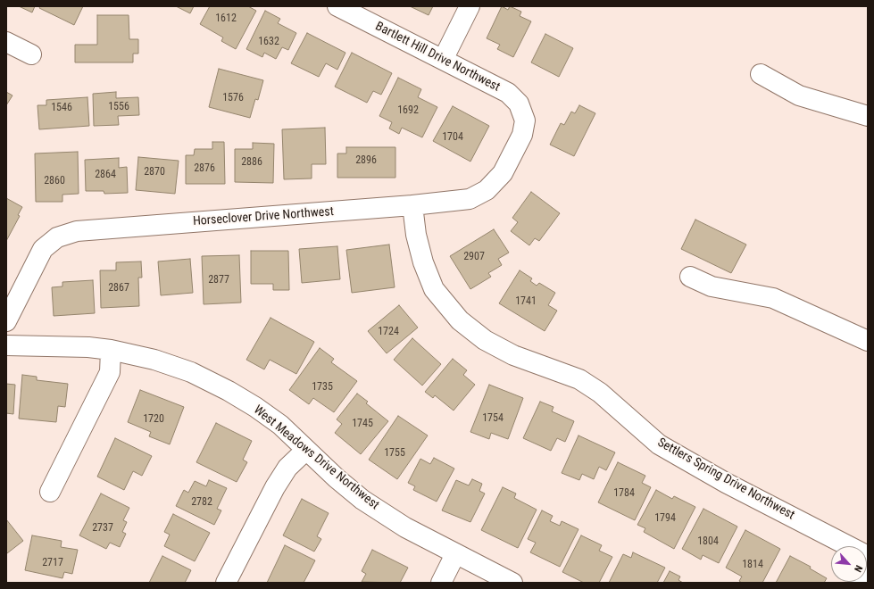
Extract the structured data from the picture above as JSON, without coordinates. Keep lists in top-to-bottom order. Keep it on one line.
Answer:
{"streets":{"street":["Bartlett Hill Drive Northwest","Horseclover Drive Northwest","West Meadows Drive Northwest","Settlers Spring Drive Northwest"]},"crossings":[["Bartlett Hill Drive Northwest","Horseclover Drive Northwest"],["Horseclover Drive Northwest","Settlers Spring Drive Northwest"]],"house_numbers":["1612","1632","1576","1556","1546","1692","1704","2896","2886","2876","2870","2864","2860","2907","2877","2867","1741","1724","1735","1754","1720","1745","1755","1784","2782","1794","2737","1804","2717","1814"],"north":"bottom right"}
